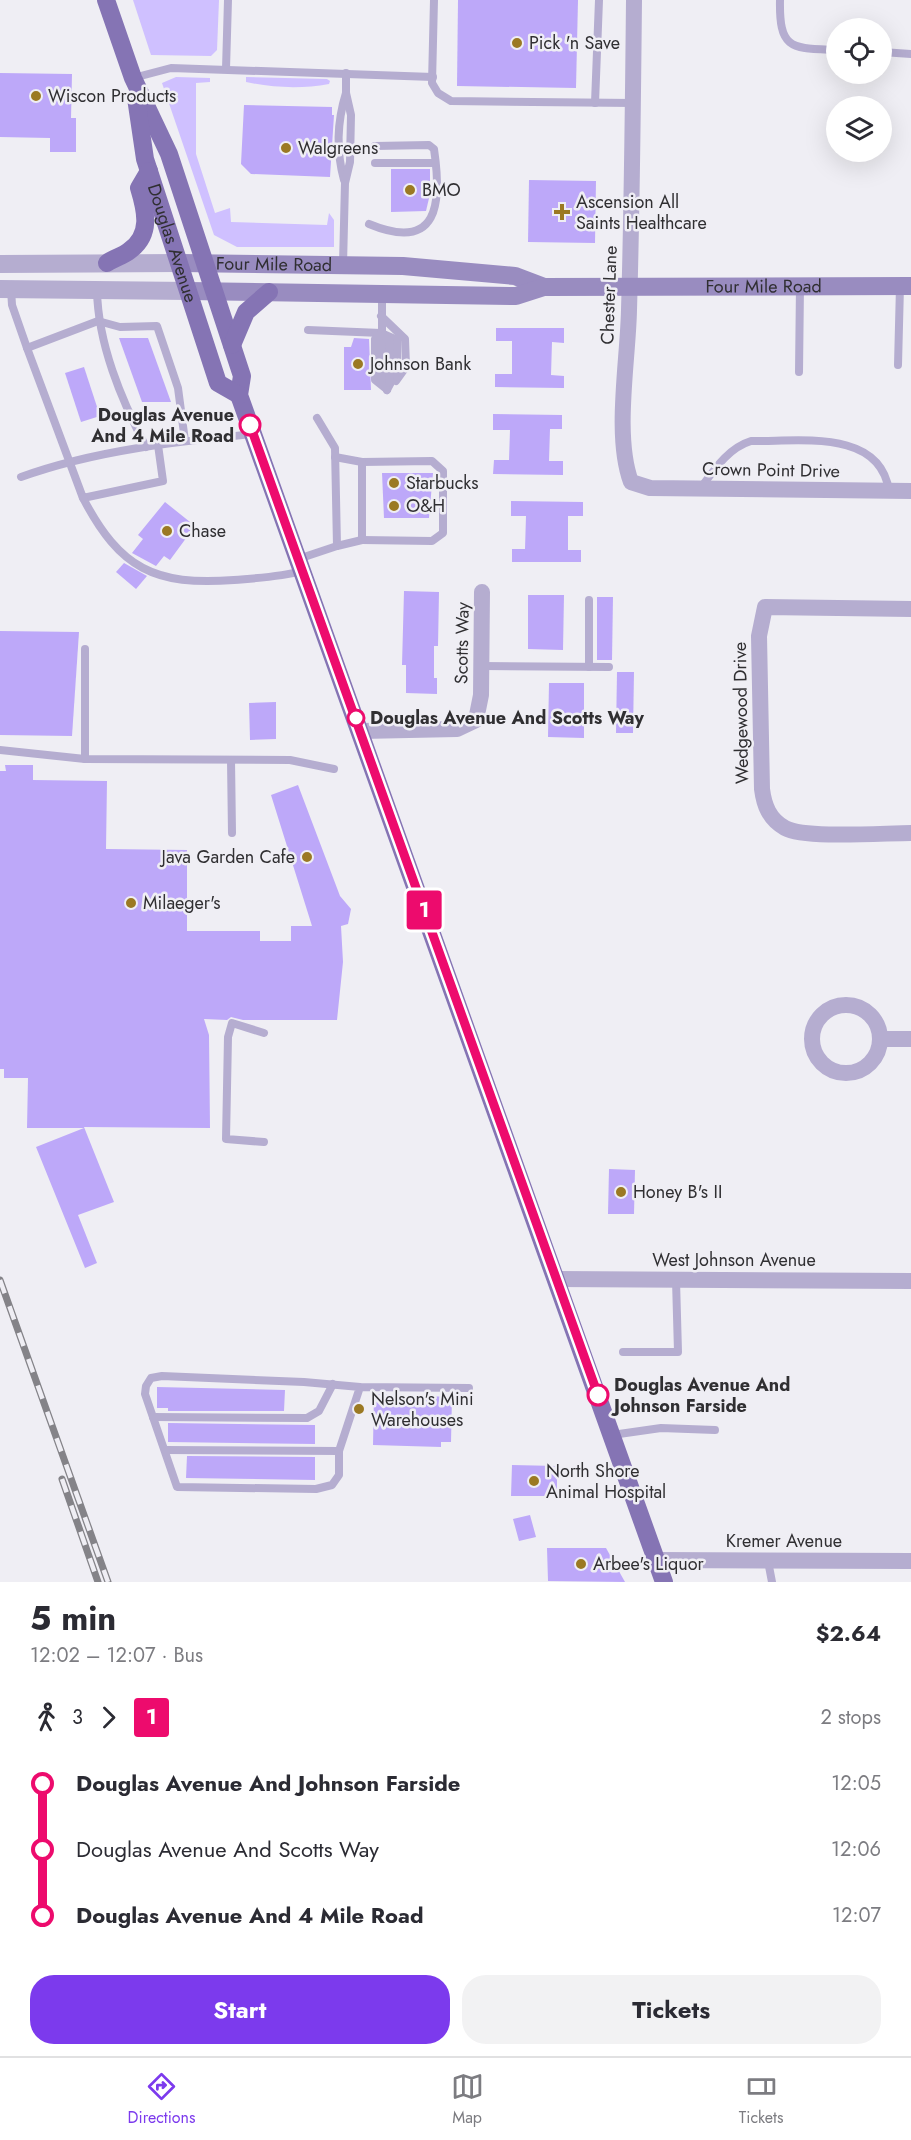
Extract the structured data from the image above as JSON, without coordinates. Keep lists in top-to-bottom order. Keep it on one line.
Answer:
{"streets":{"main road":["Douglas Avenue","Four Mile Road"],"street":["Chester Lane","Crown Point Drive","Scotts Way","Wedgewood Drive","West Johnson Avenue","Kremer Avenue"]},"crossings":[["Douglas Avenue","Four Mile Road"],["Douglas Avenue","Scotts Way"],["Douglas Avenue","West Johnson Avenue"],["Douglas Avenue","Kremer Avenue"],["Four Mile Road","Chester Lane"],["Chester Lane","Crown Point Drive"]],"places":{"other":["Pick 'n Save","Wiscon Products","Walgreens","BMO","Johnson Bank","Douglas Avenue And 4 Mile Road","Starbucks","O&H","Chase","Douglas Avenue And Scotts Way","Java Garden Cafe","Milaeger's","Honey B's II","Douglas Avenue And Johnson Farside","Nelson's Mini Warehouses","North Shore Animal Hospital","Arbee's Liquor"],"health":["Ascension All Saints Healthcare"]},"lines":["bus line 1"],"page":{"on_map":"1","heading":["5 min","12:02 – 12:07 · Bus","$2.64"],"legs":["3","1","2 stops"],"list":[{"name":"Douglas Avenue And Johnson Farside","value":"12:05"},{"name":"Douglas Avenue And Scotts Way","value":"12:06"},{"name":"Douglas Avenue And 4 Mile Road","value":"12:07"}],"buttons":["Start","Tickets"],"tabs":["Directions","Map","Tickets"]}}
